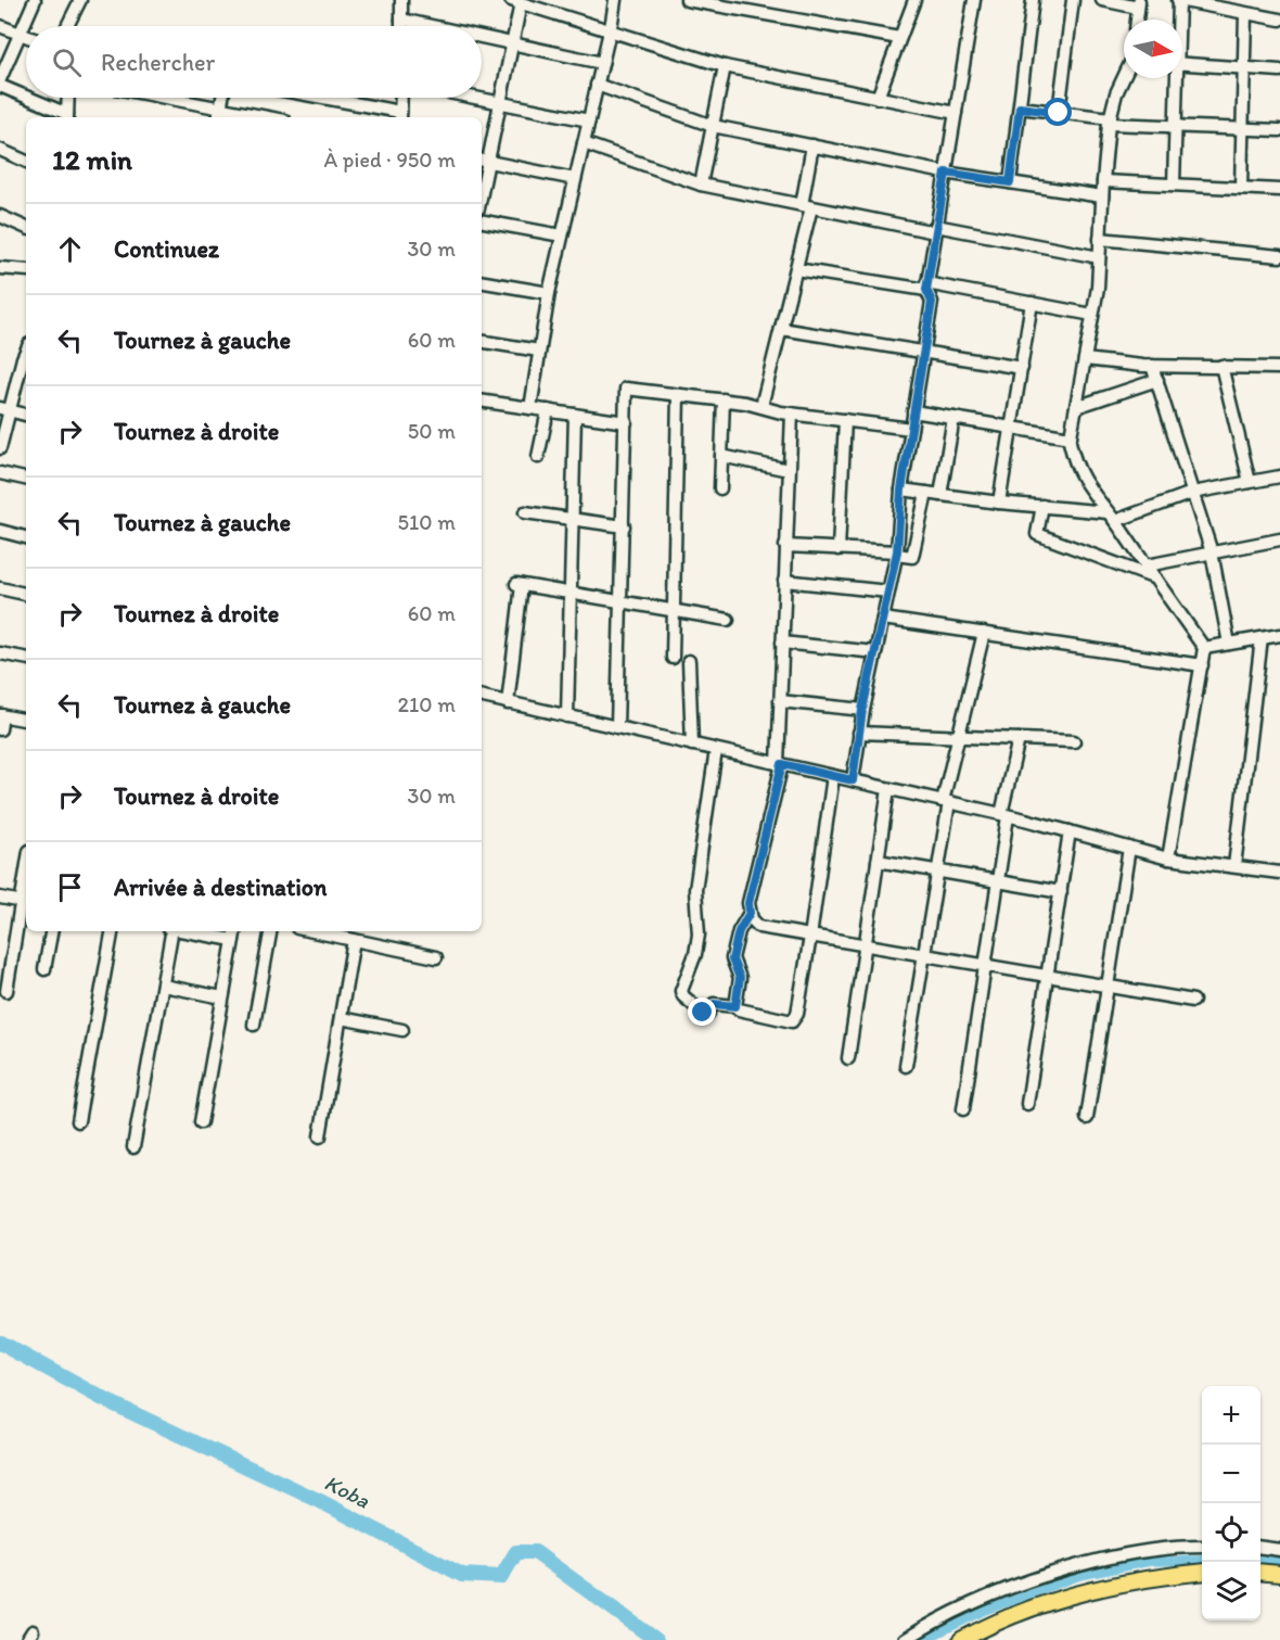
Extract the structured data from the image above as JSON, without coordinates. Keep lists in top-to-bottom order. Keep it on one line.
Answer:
{"water":["Koba"],"north":"right","page":{"search":"Rechercher","heading":["12 min","À pied · 950 m"],"list":[["Continuez","30 m"],["Tournez à gauche","60 m"],["Tournez à droite","50 m"],["Tournez à gauche","510 m"],["Tournez à droite","60 m"],["Tournez à gauche","210 m"],["Tournez à droite","30 m"],"Arrivée à destination"],"map_buttons":["+","−"]}}
